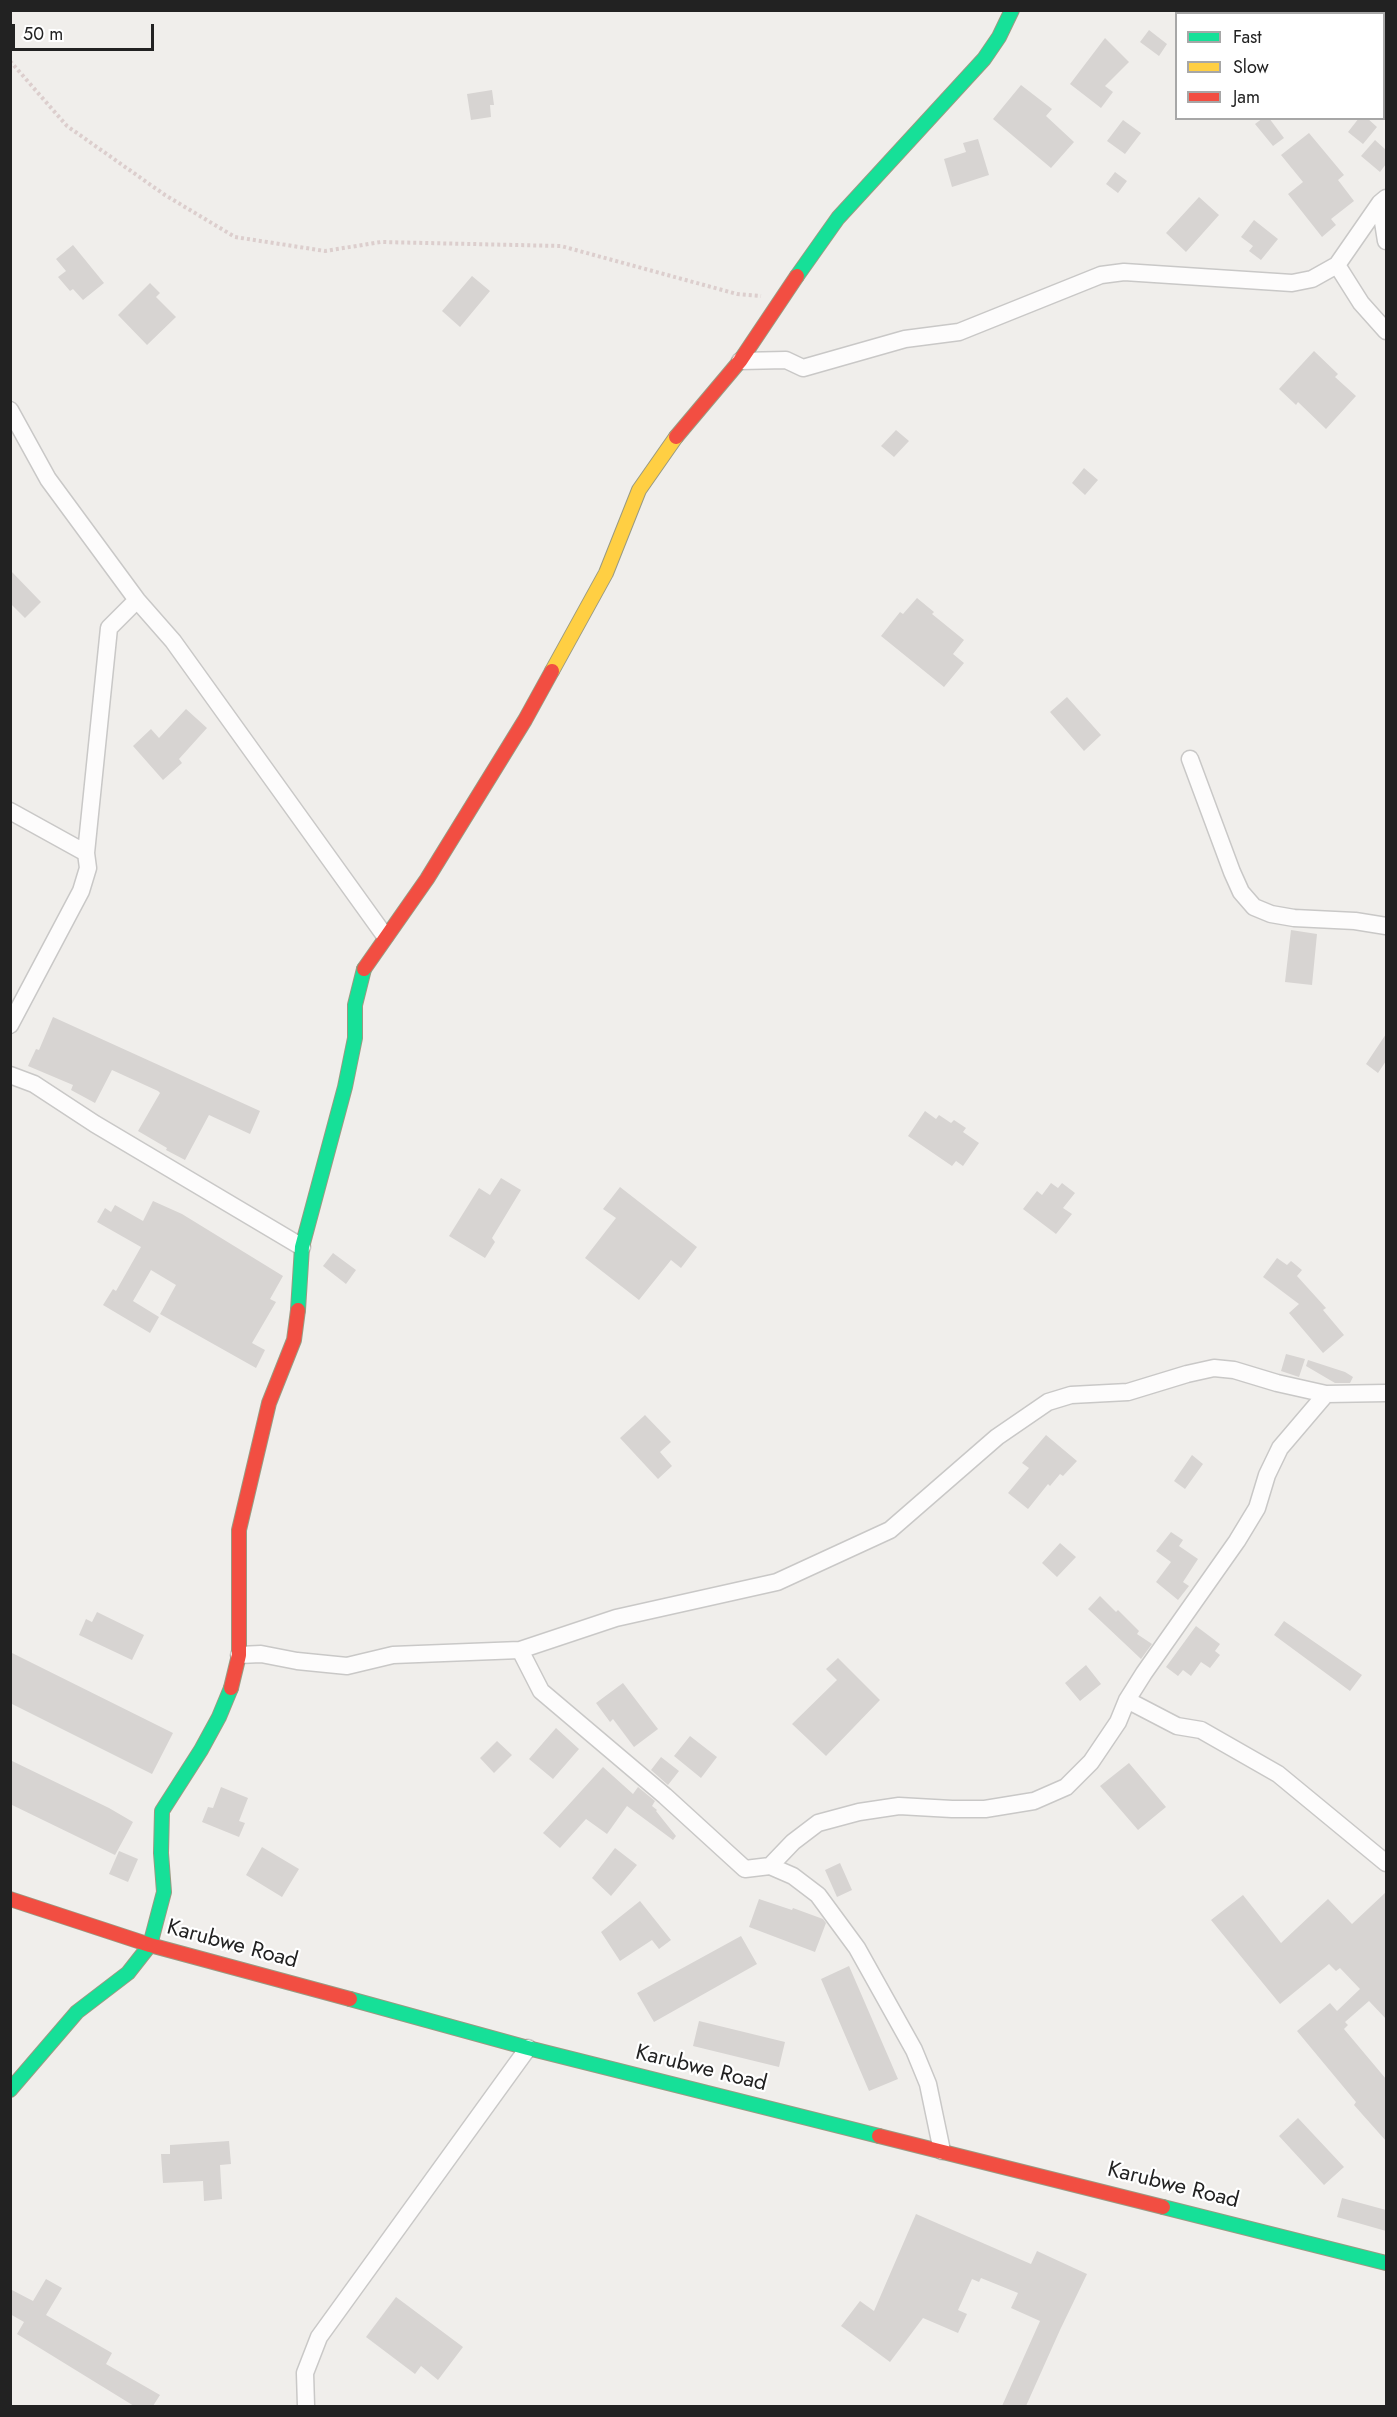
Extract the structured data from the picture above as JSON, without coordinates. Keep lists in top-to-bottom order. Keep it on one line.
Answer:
{"streets":{"street":["Karubwe Road"]},"legend":["Fast","Slow","Jam"],"scale_bar":"50 m"}
